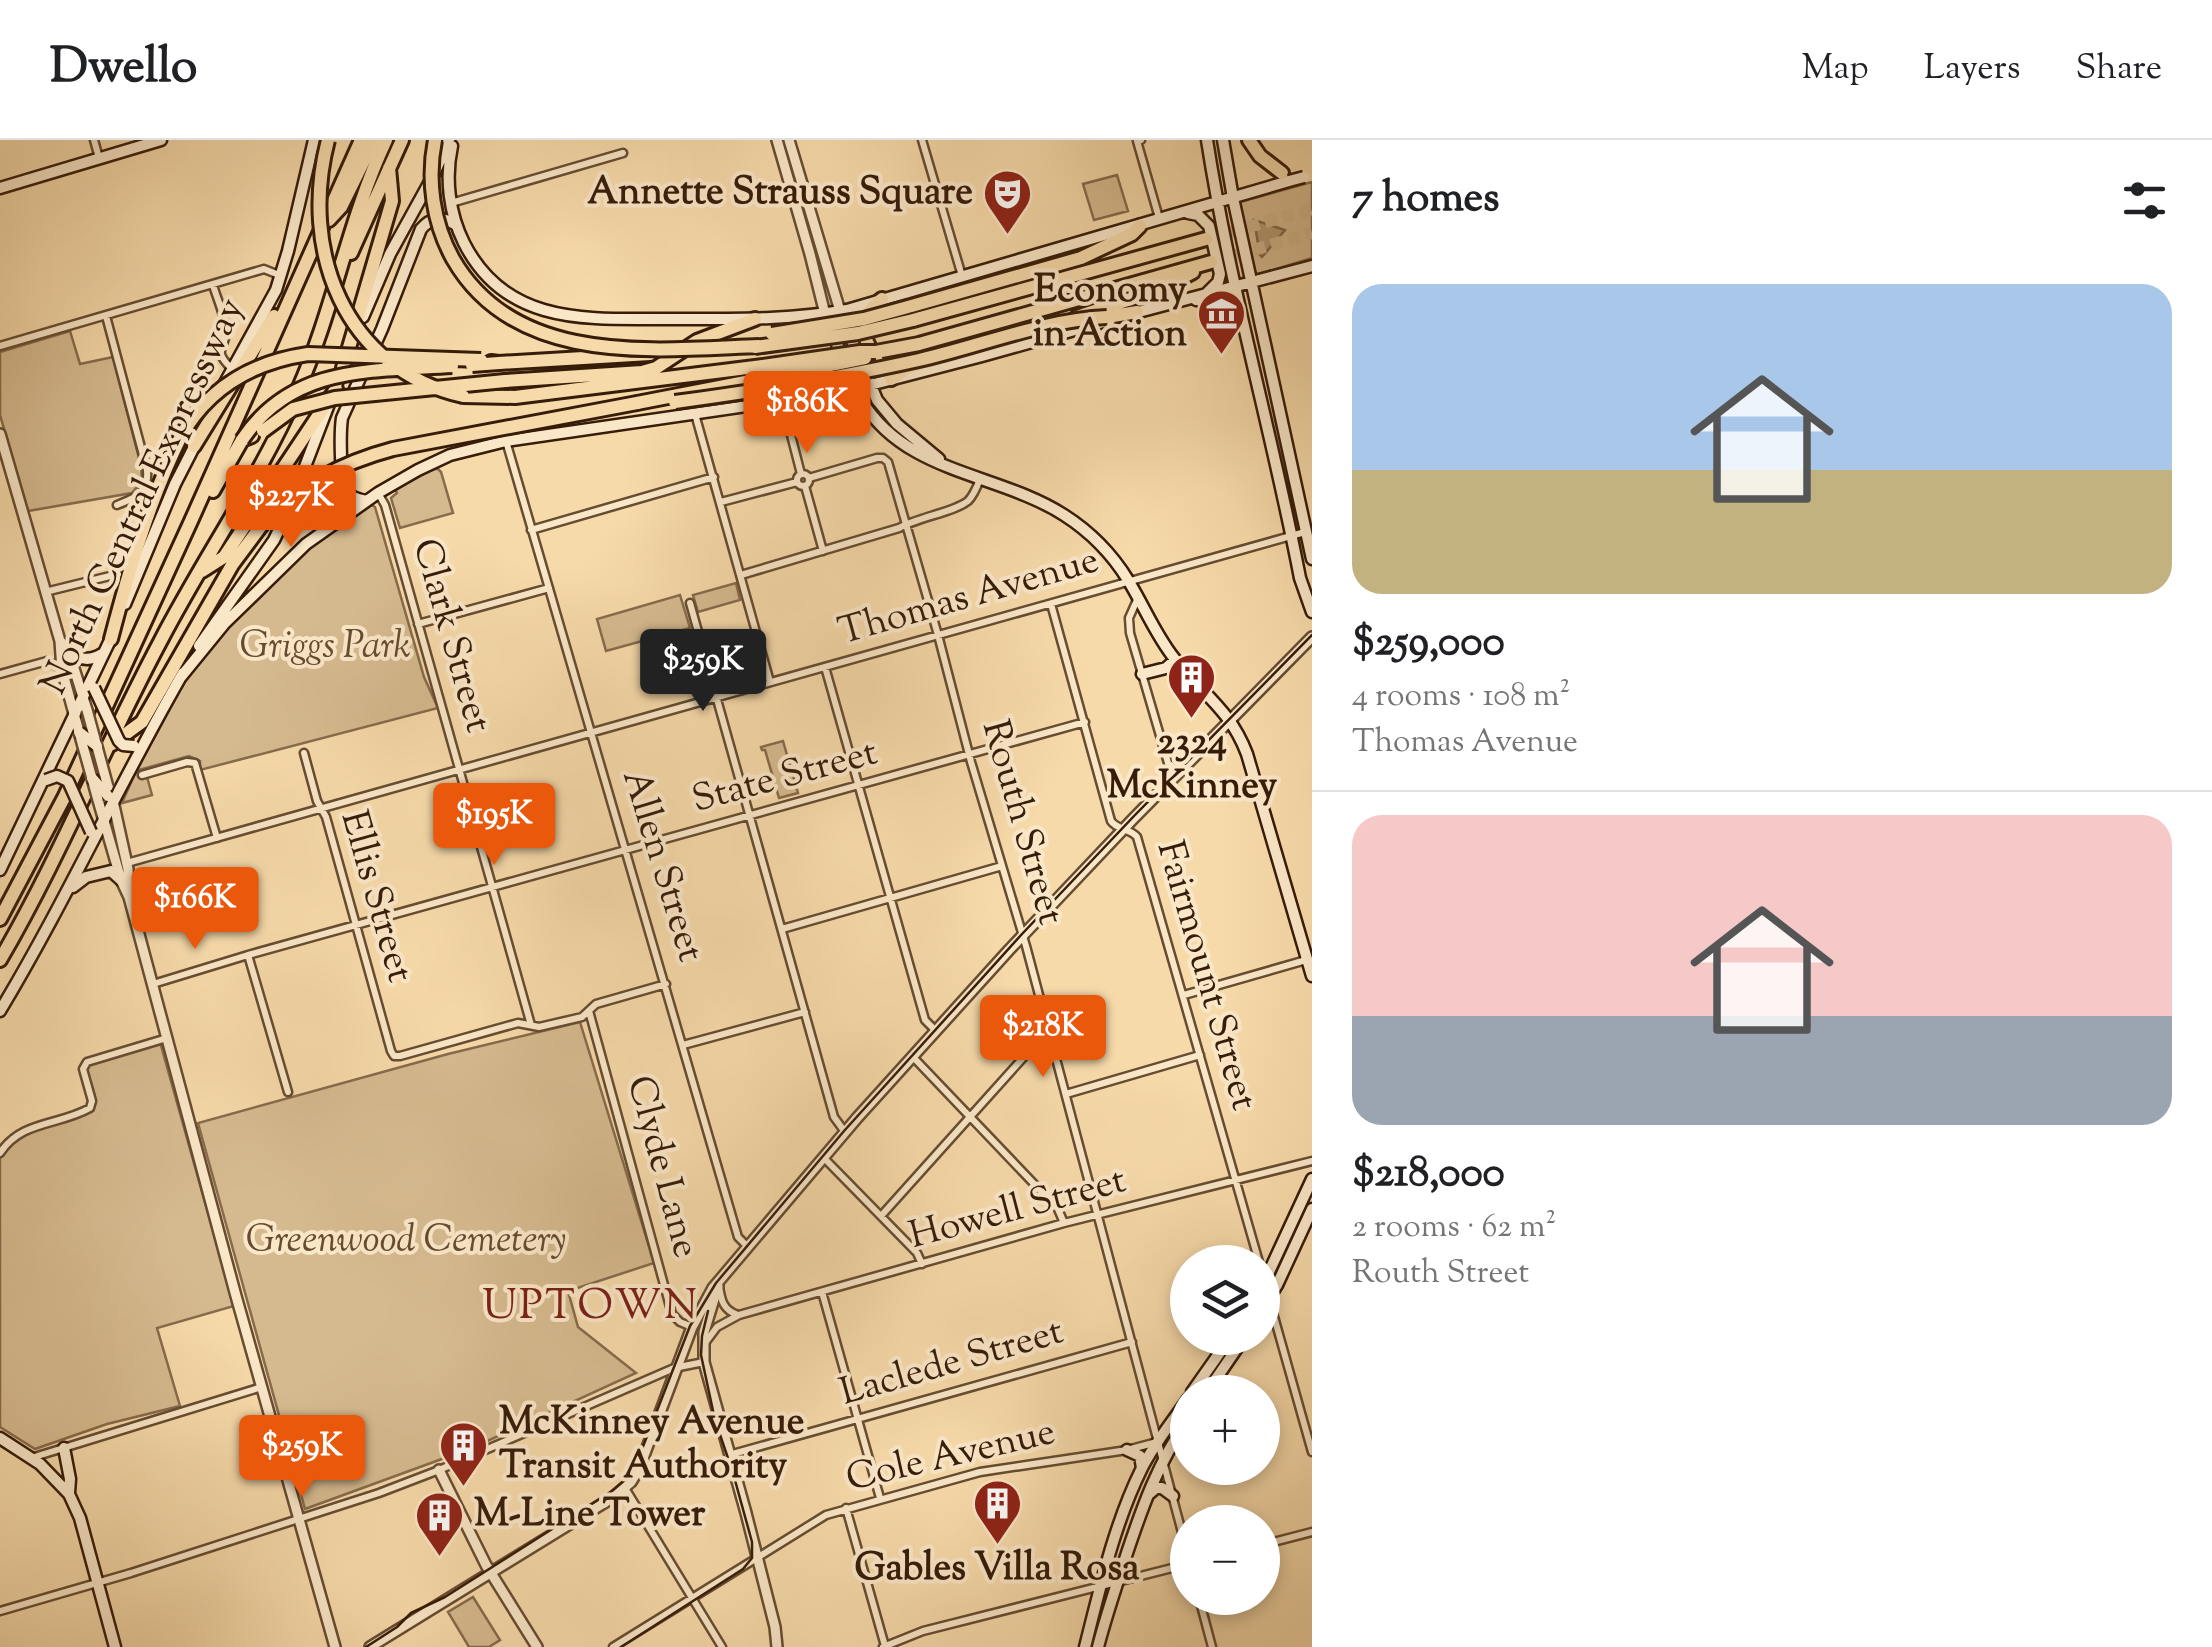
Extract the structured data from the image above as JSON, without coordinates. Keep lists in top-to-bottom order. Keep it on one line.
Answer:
{"streets":{"highway":["North Central Expressway"],"street":["Thomas Avenue","Clark Street","State Street","Routh Street","Allen Street","Ellis Street","Fairmount Street","Clyde Lane","Howell Street","Laclede Street","Cole Avenue"]},"crossings":[["Thomas Avenue","Clark Street"],["Thomas Avenue","Routh Street"],["Thomas Avenue","Allen Street"],["Thomas Avenue","Ellis Street"],["Thomas Avenue","Fairmount Street"],["Clark Street","State Street"],["Clark Street","Ellis Street"],["State Street","Routh Street"],["State Street","Allen Street"],["State Street","Ellis Street"],["State Street","Fairmount Street"],["Routh Street","Howell Street"],["Routh Street","Laclede Street"],["Routh Street","Cole Avenue"],["Fairmount Street","Howell Street"]],"districts":["UPTOWN"],"parks":["Griggs Park","Greenwood Cemetery"],"places":{"theatre":["Annette Strauss Square"],"museum":["Economy in Action"],"building":["2324 McKinney","McKinney Avenue Transit Authority","Gables Villa Rosa","M-Line Tower"]},"page":{"header":"Dwello","nav":["Map","Layers","Share"],"heading":"7 homes","list":[{"name":"$259,000","note":"4 rooms · 108 m² · Thomas Avenue"},{"name":"$218,000","note":"2 rooms · 62 m² · Routh Street"}],"price":["$186K","$227K","$259K","$195K","$166K","$218K","$259K"],"map_buttons":["+","−"]}}
